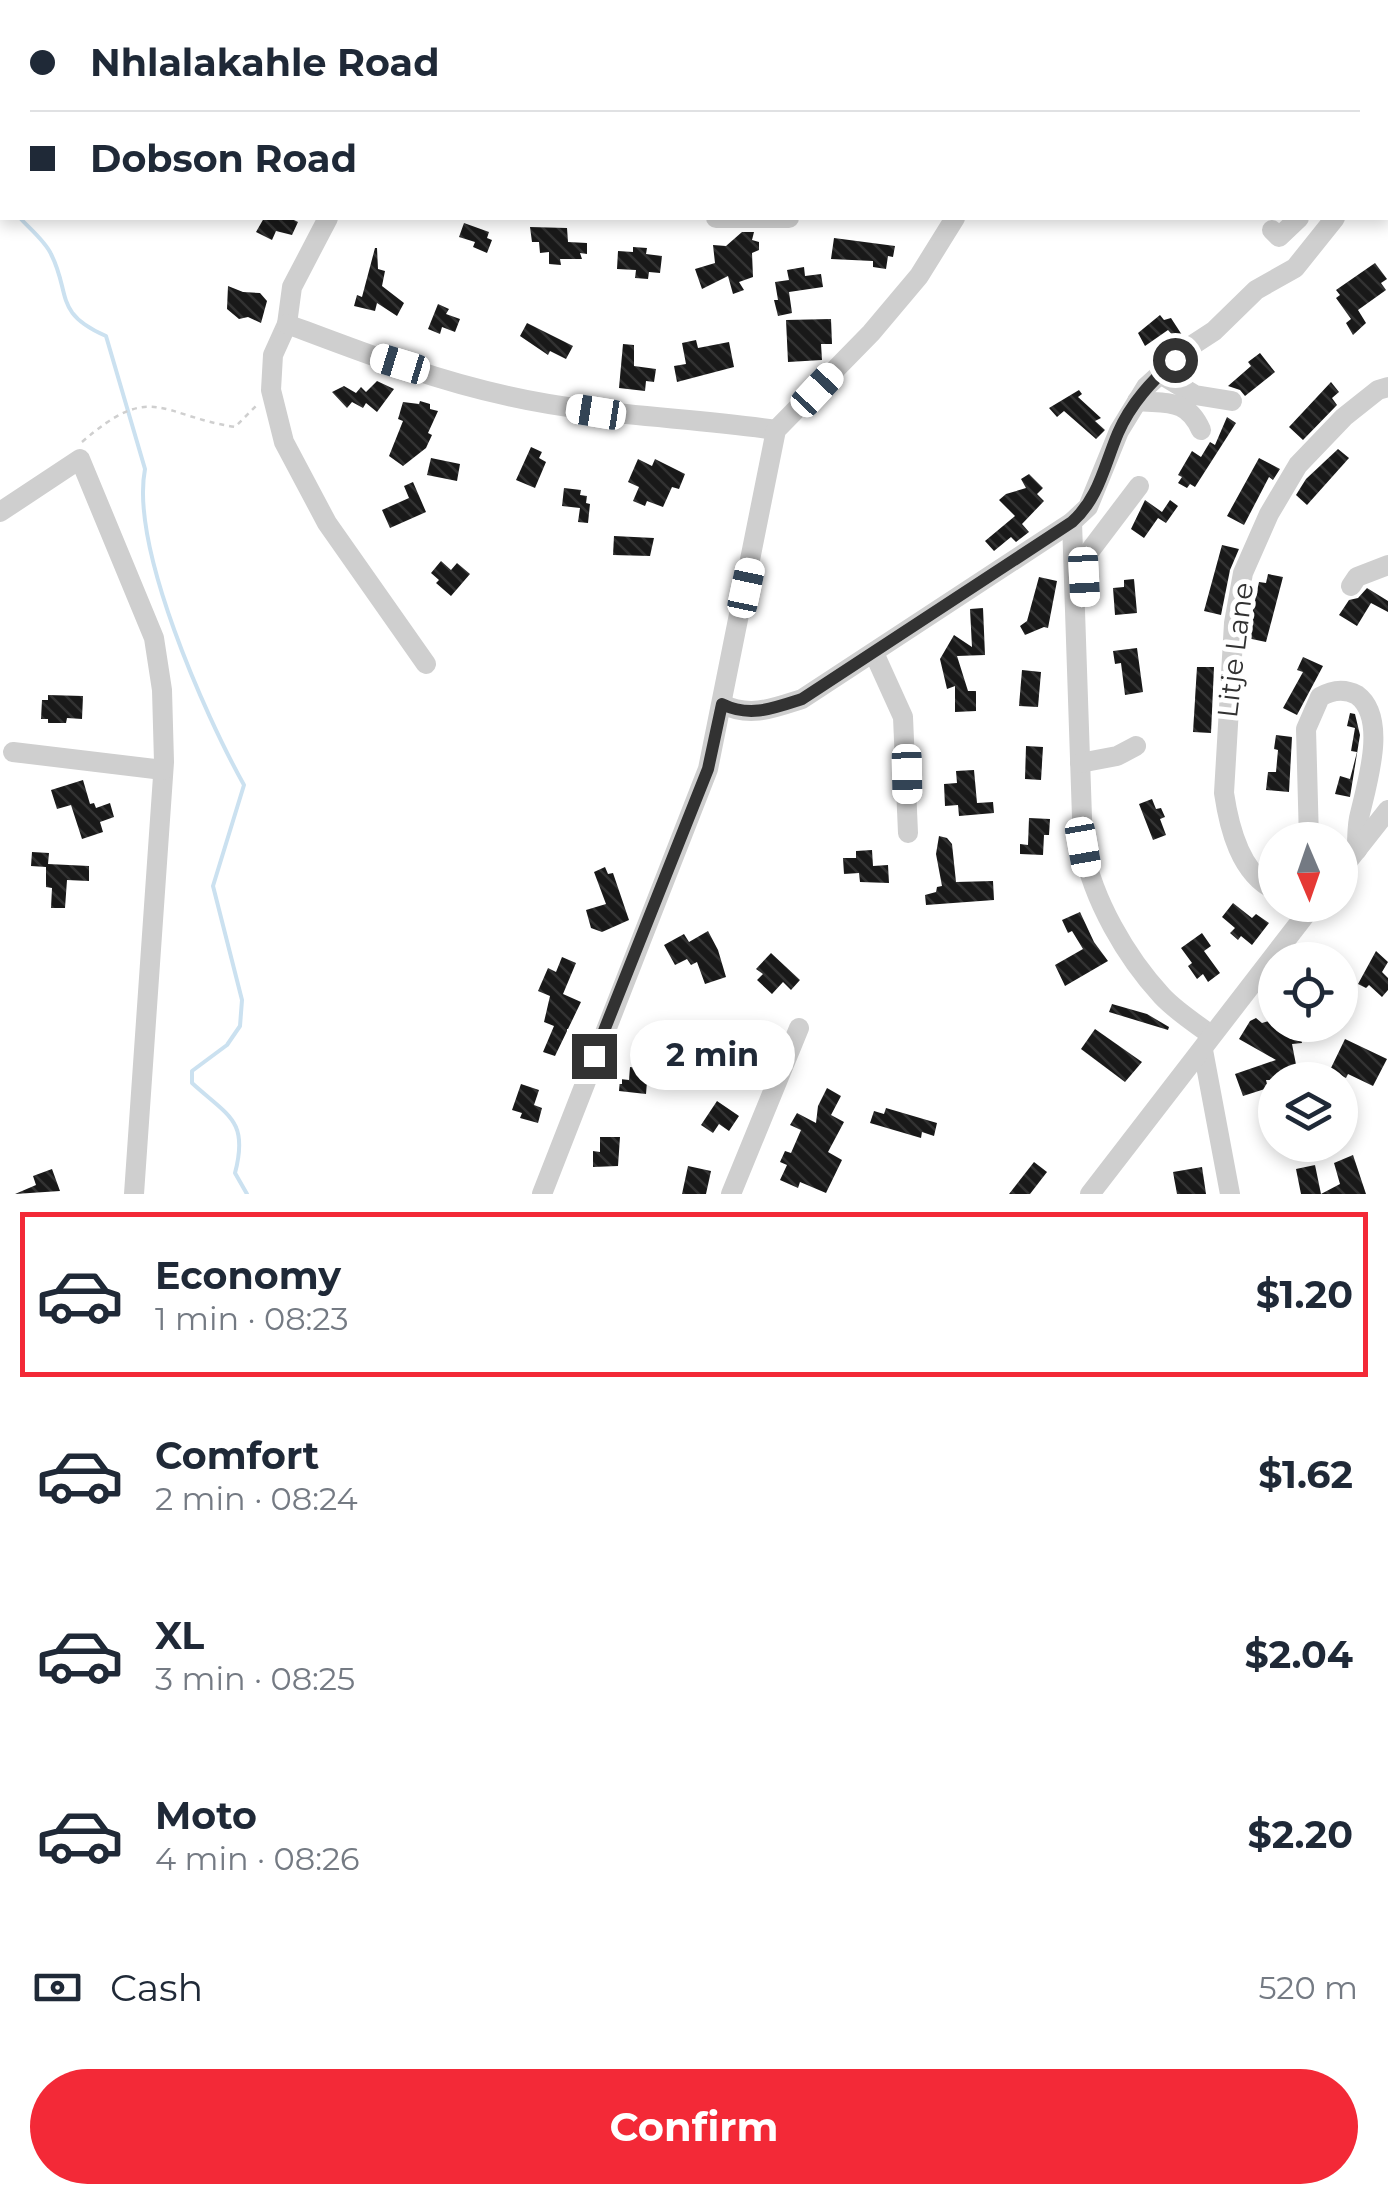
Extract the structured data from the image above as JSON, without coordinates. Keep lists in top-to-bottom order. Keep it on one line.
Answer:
{"streets":{"street":["Litje Lane"]},"north":"bottom","page":{"banner":["Nhlalakahle Road","Dobson Road"],"bubble":"2 min","list":[{"name":"Economy","note":"1 min · 08:23","value":"$1.20"},{"name":"Comfort","note":"2 min · 08:24","value":"$1.62"},{"name":"XL","note":"3 min · 08:25","value":"$2.04"},{"name":"Moto","note":"4 min · 08:26","value":"$2.20"}],"pay":["Cash","520 m"],"buttons":"Confirm"}}
